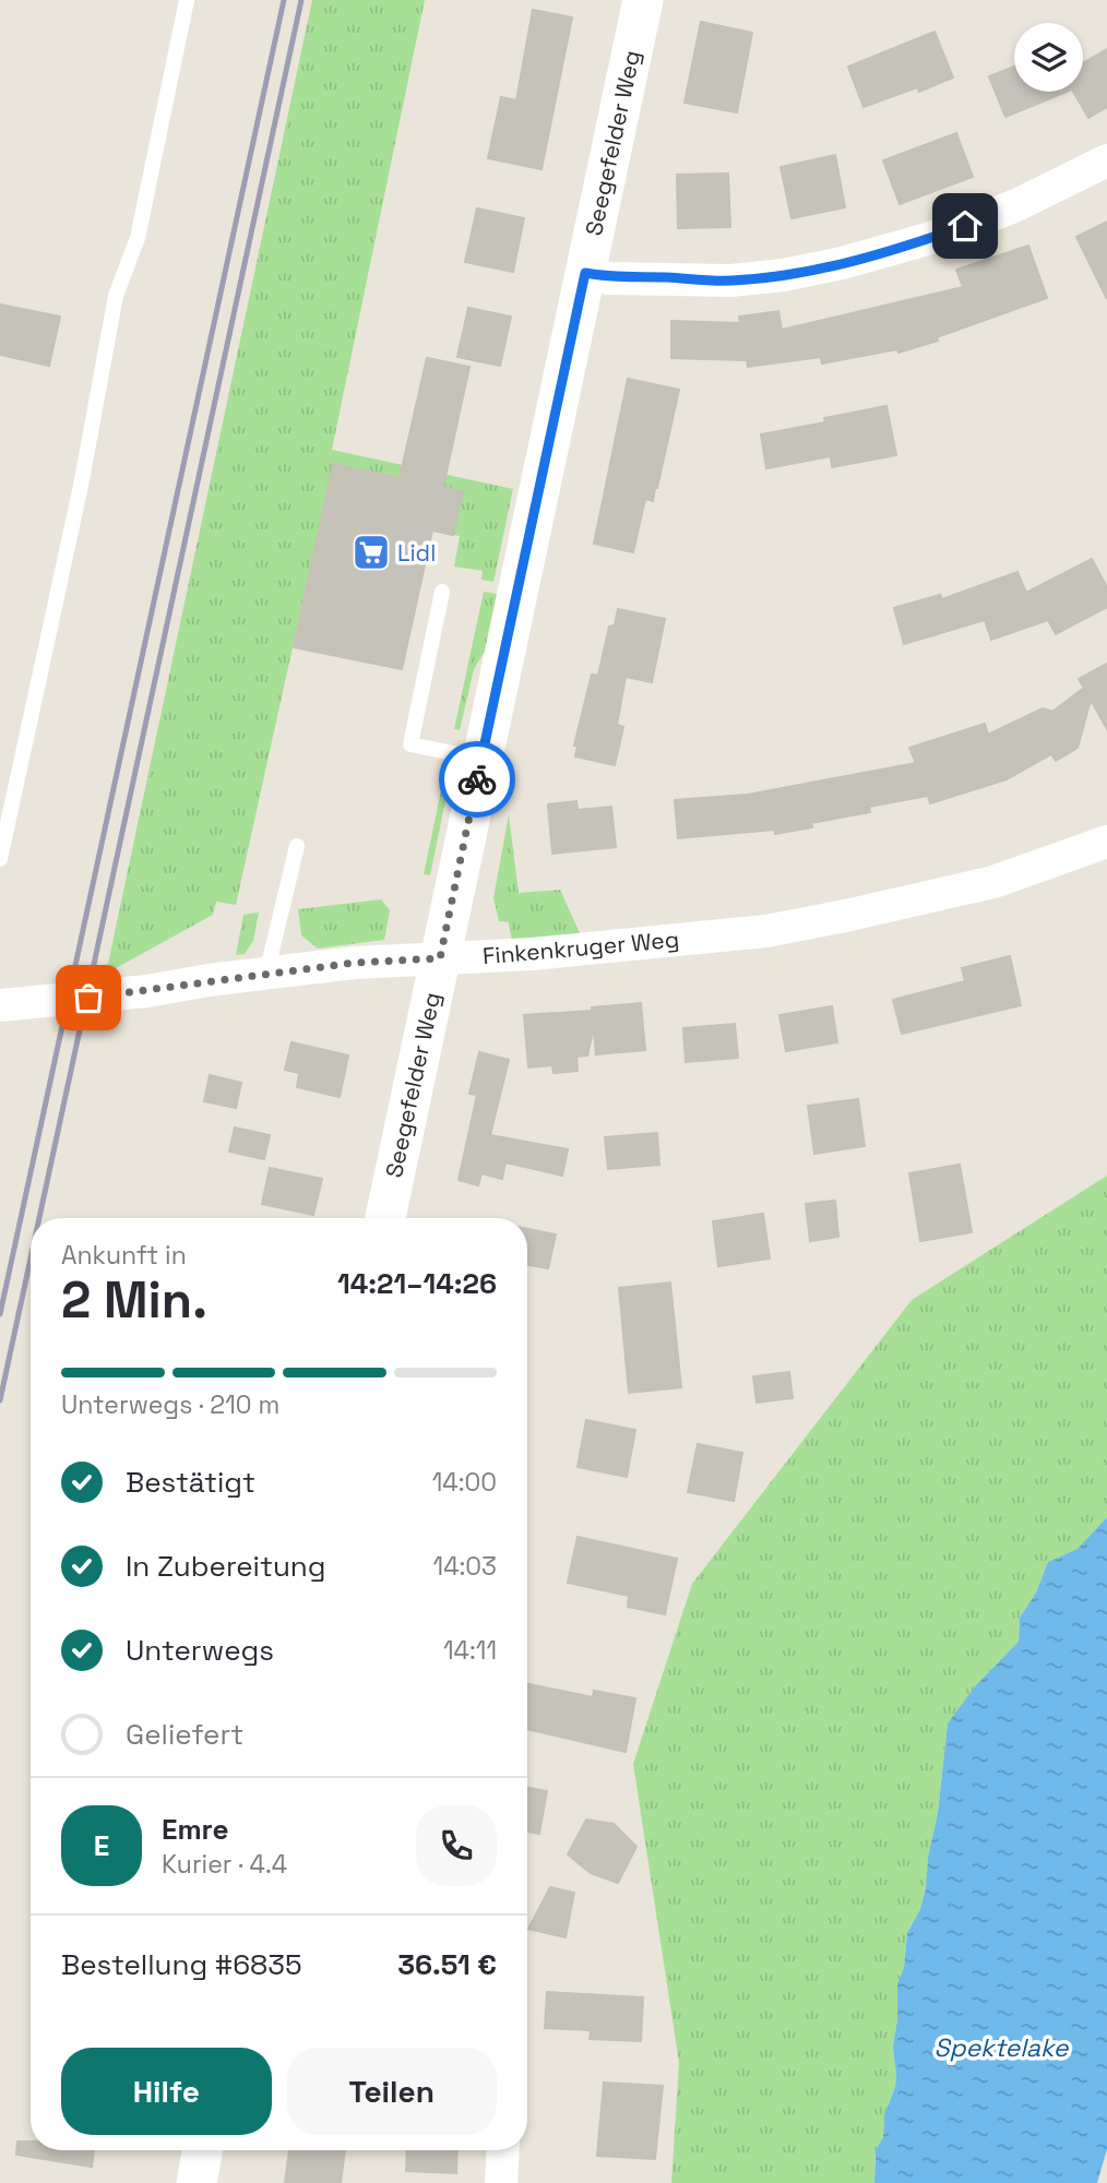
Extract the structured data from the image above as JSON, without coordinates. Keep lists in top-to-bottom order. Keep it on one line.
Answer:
{"streets":{"street":["Seegefelder Weg","Finkenkruger Weg"]},"crossings":[["Seegefelder Weg","Finkenkruger Weg"]],"water":["Spektelake"],"places":{"supermarket":["Lidl"]},"page":{"heading":["2 Min.","Ankunft in","14:21–14:26"],"panel":["Emre","Kurier · 4.4","Bestellung #6835","36.51 €"],"bar":"Unterwegs · 210 m","list":[["Bestätigt","14:00"],["In Zubereitung","14:03"],["Unterwegs","14:11"],"Geliefert"],"round":"E","buttons":["Hilfe","Teilen"]}}
